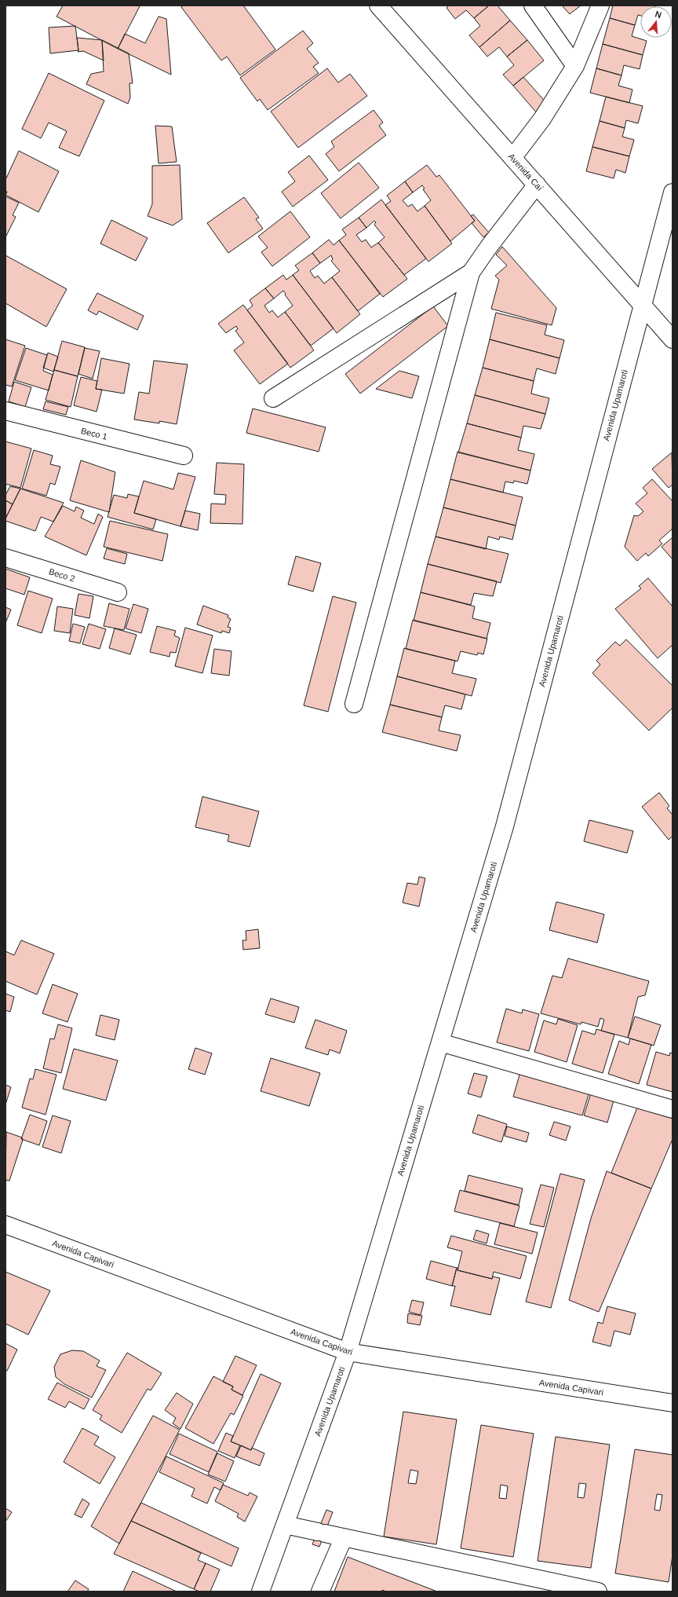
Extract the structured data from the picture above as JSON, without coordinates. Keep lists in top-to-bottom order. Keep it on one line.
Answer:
{"streets":{"street":["Avenida Caí","Avenida Upamaroti","Beco 1","Beco 2","Avenida Capivari"]},"crossings":[["Avenida Caí","Avenida Upamaroti"],["Avenida Upamaroti","Avenida Capivari"]],"north":"top"}
